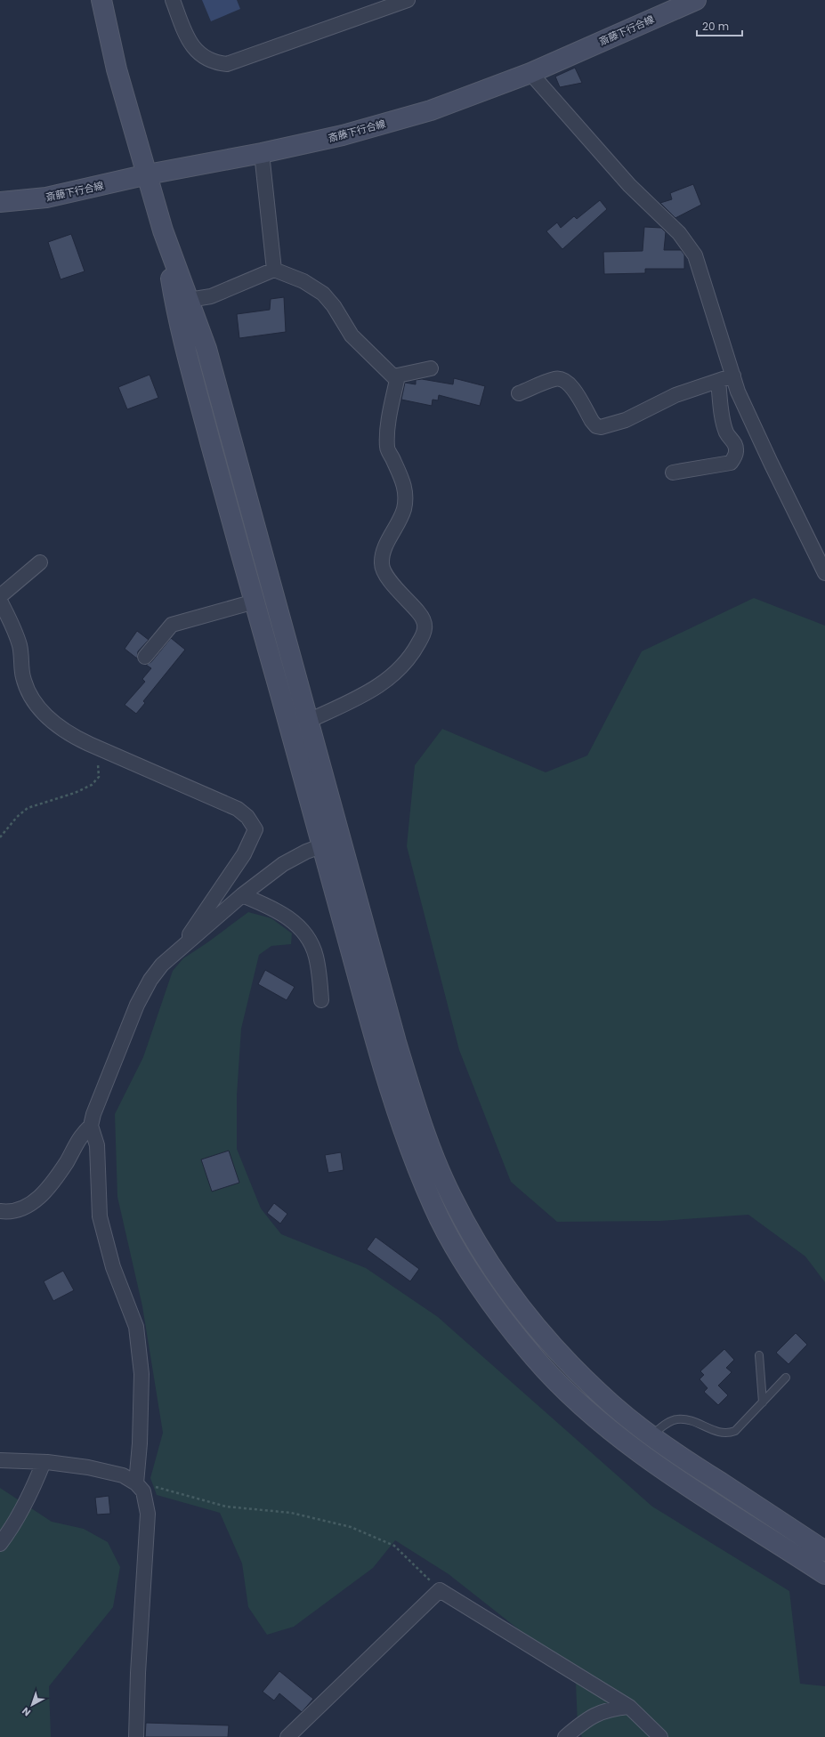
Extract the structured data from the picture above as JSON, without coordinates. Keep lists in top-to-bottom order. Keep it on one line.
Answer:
{"streets":{"street":["斎藤下行合線"]},"scale_bar":"20 m","north":"bottom left"}
